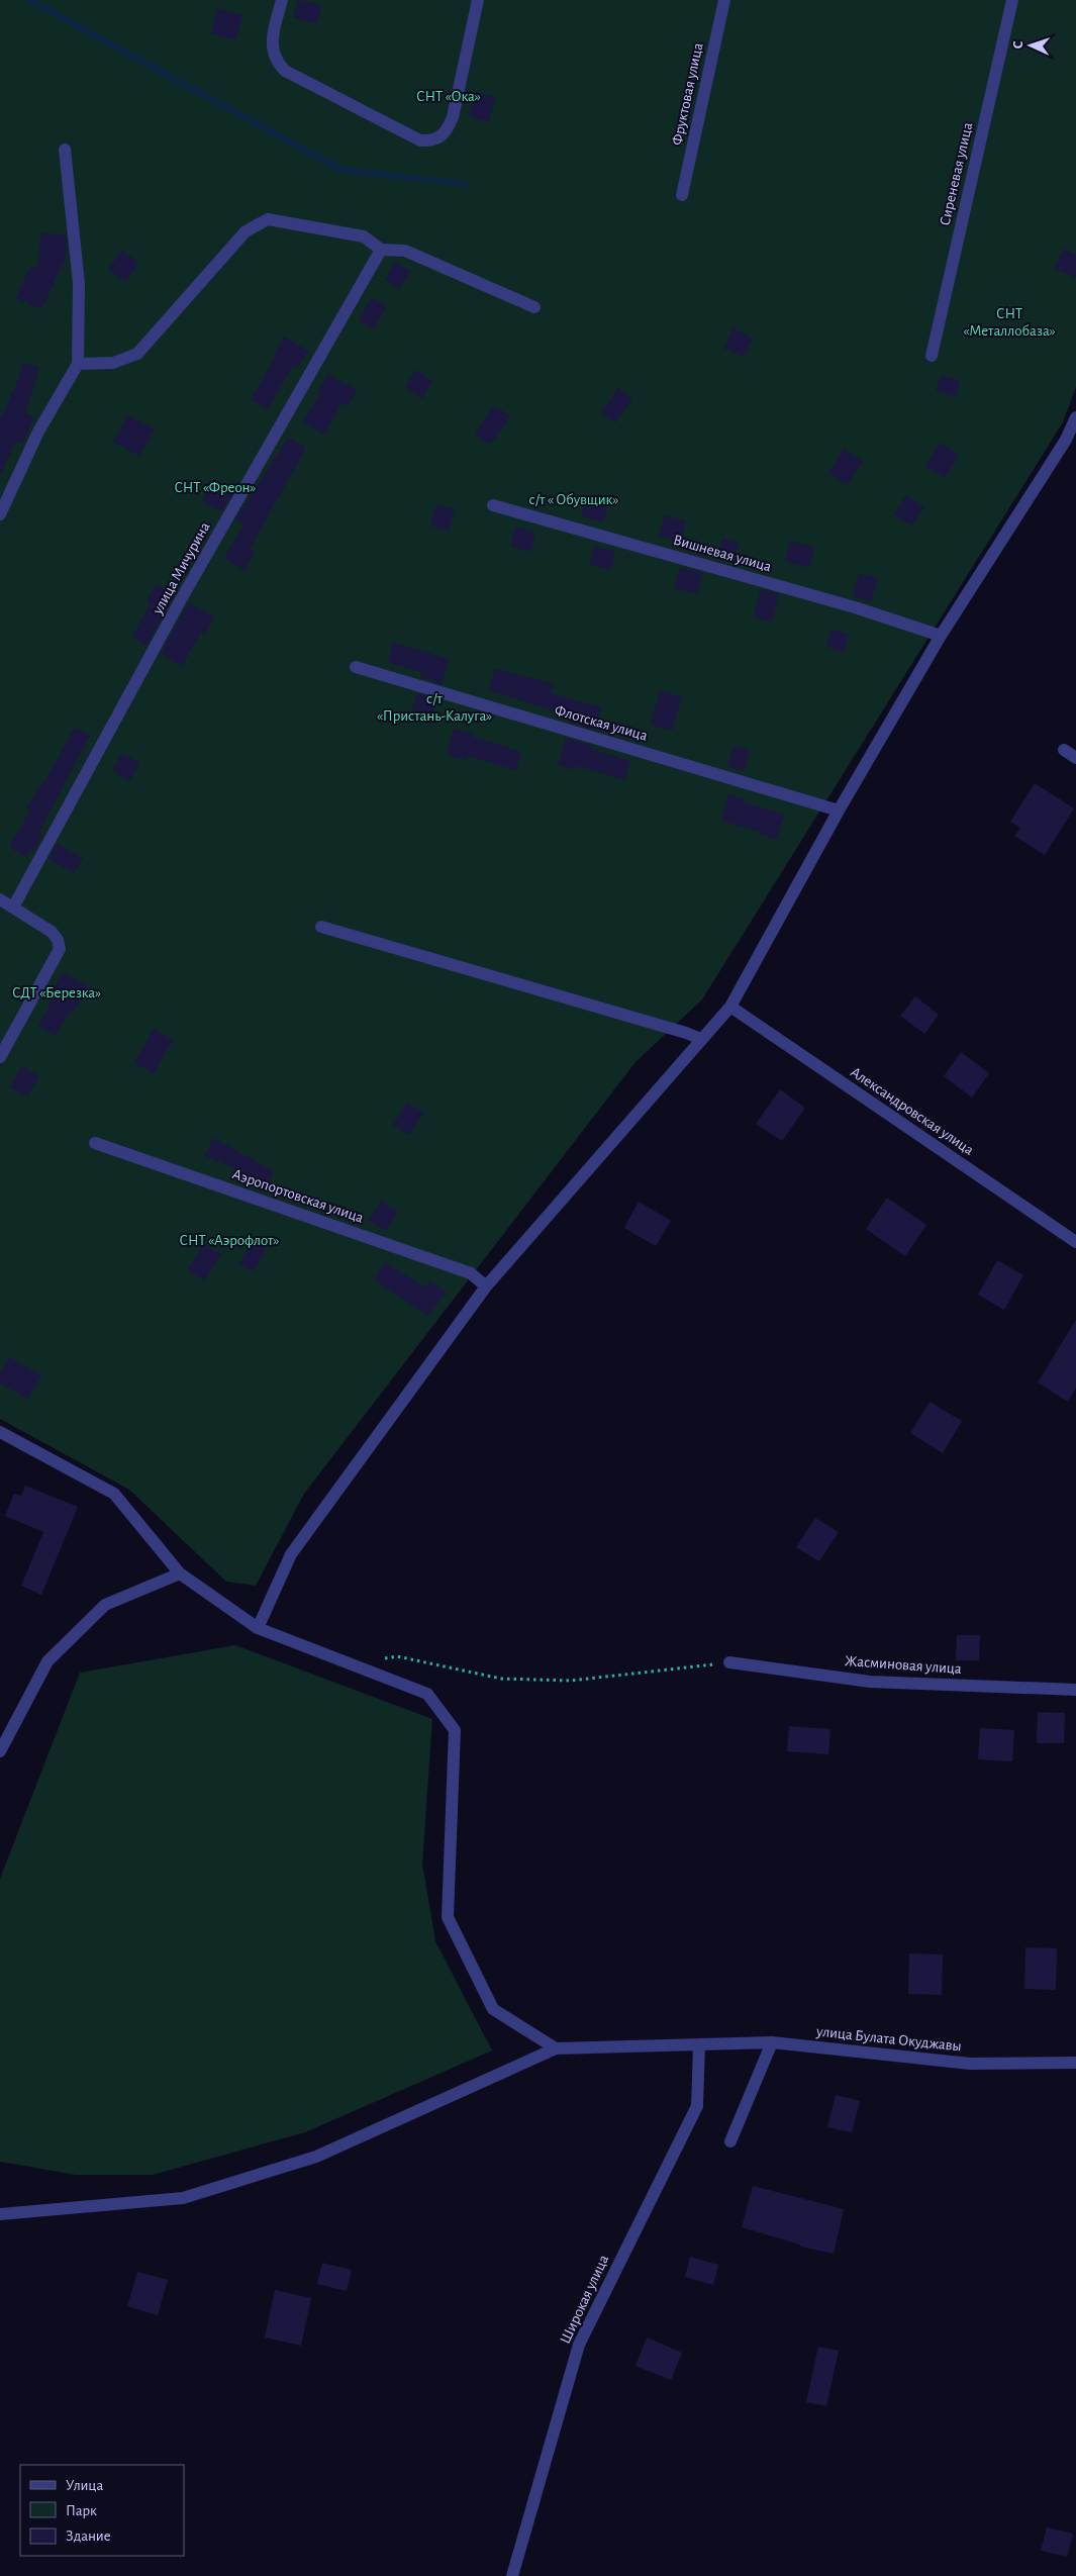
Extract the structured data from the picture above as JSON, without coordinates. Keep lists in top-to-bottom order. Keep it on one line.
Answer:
{"streets":{"street":["Фруктовая улица","Сиреневая улица","Вишневая улица","улица Мичурина","Флотская улица","Александровская улица","Аэропортовская улица","Жасминовая улица","улица Булата Окуджавы","Широкая улица"]},"crossings":[["улица Булата Окуджавы","Широкая улица"]],"parks":["СНТ «Ока»","СНТ «Металлобаза»","СНТ «Фреон»","с/т « Обувщик»","с/т «Пристань-Калуга»","СДТ «Березка»","СНТ «Аэрофлот»"],"legend":["Улица","Парк","Здание"],"north":"left"}
